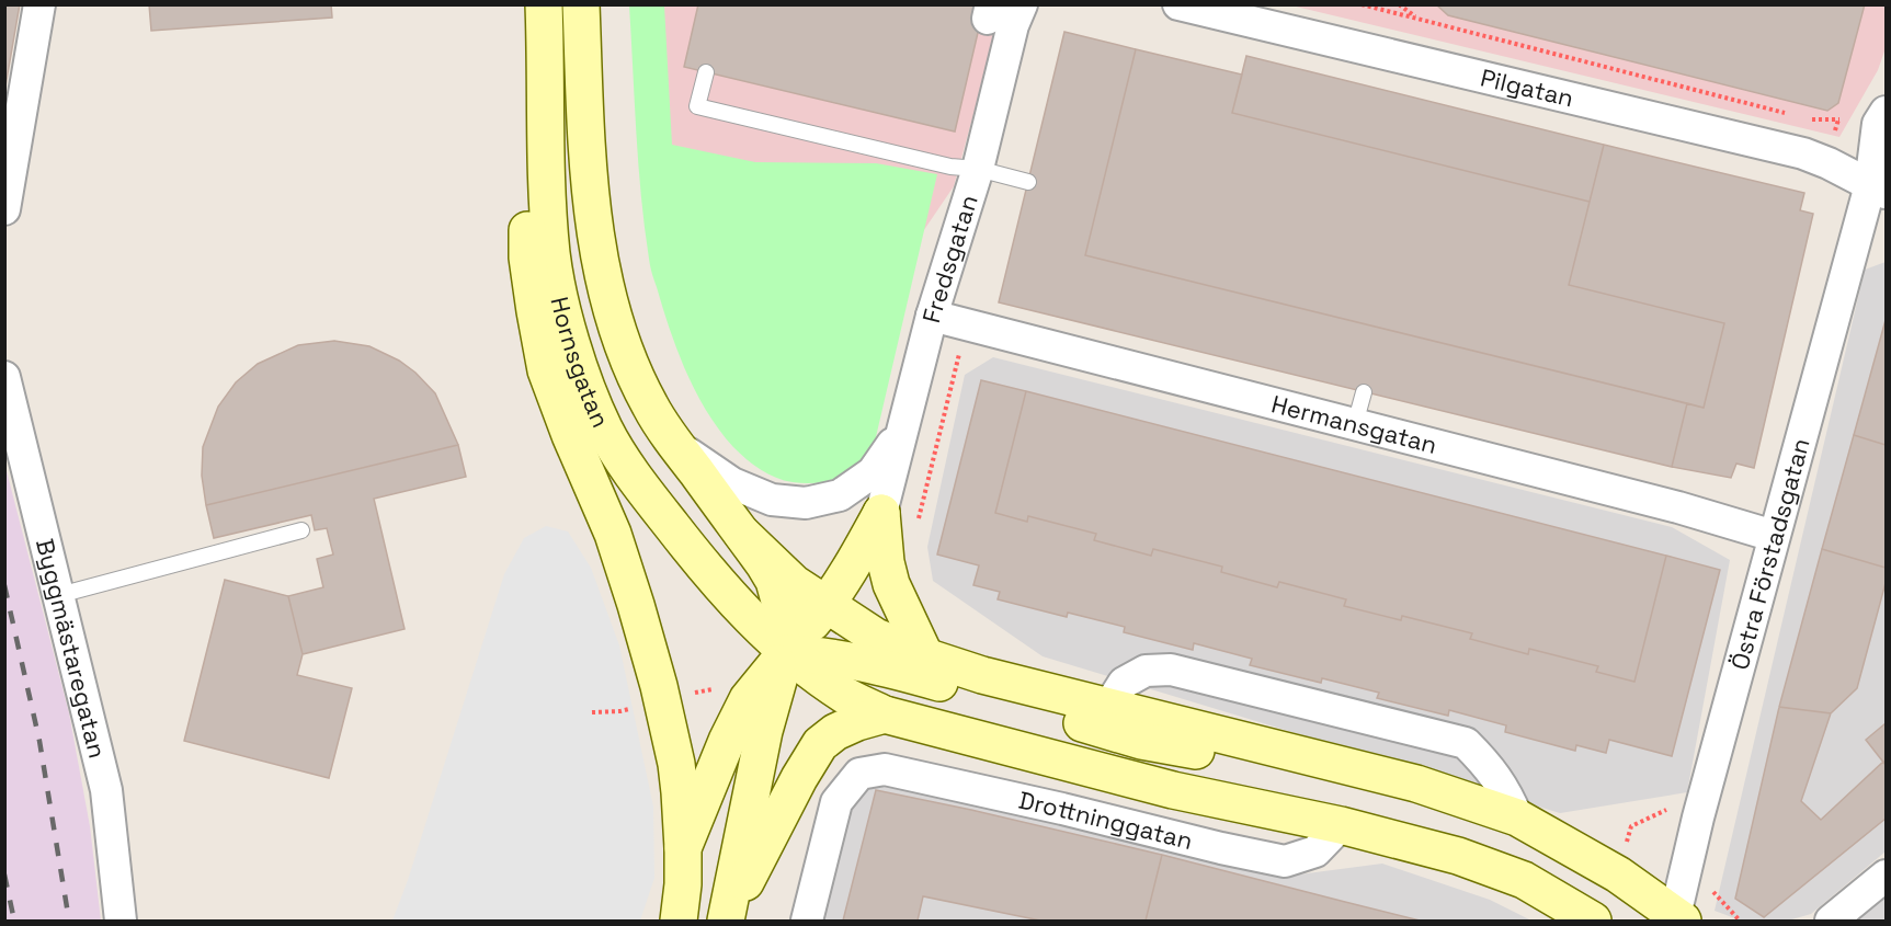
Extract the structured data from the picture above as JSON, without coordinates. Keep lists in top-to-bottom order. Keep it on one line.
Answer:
{"streets":{"main road":["Hornsgatan","Drottninggatan"],"street":["Pilgatan","Fredsgatan","Hermansgatan","Östra Förstadsgatan","Byggmästaregatan"]},"crossings":[["Pilgatan","Östra Förstadsgatan"],["Fredsgatan","Hermansgatan"],["Hornsgatan","Drottninggatan"],["Hermansgatan","Östra Förstadsgatan"]]}
